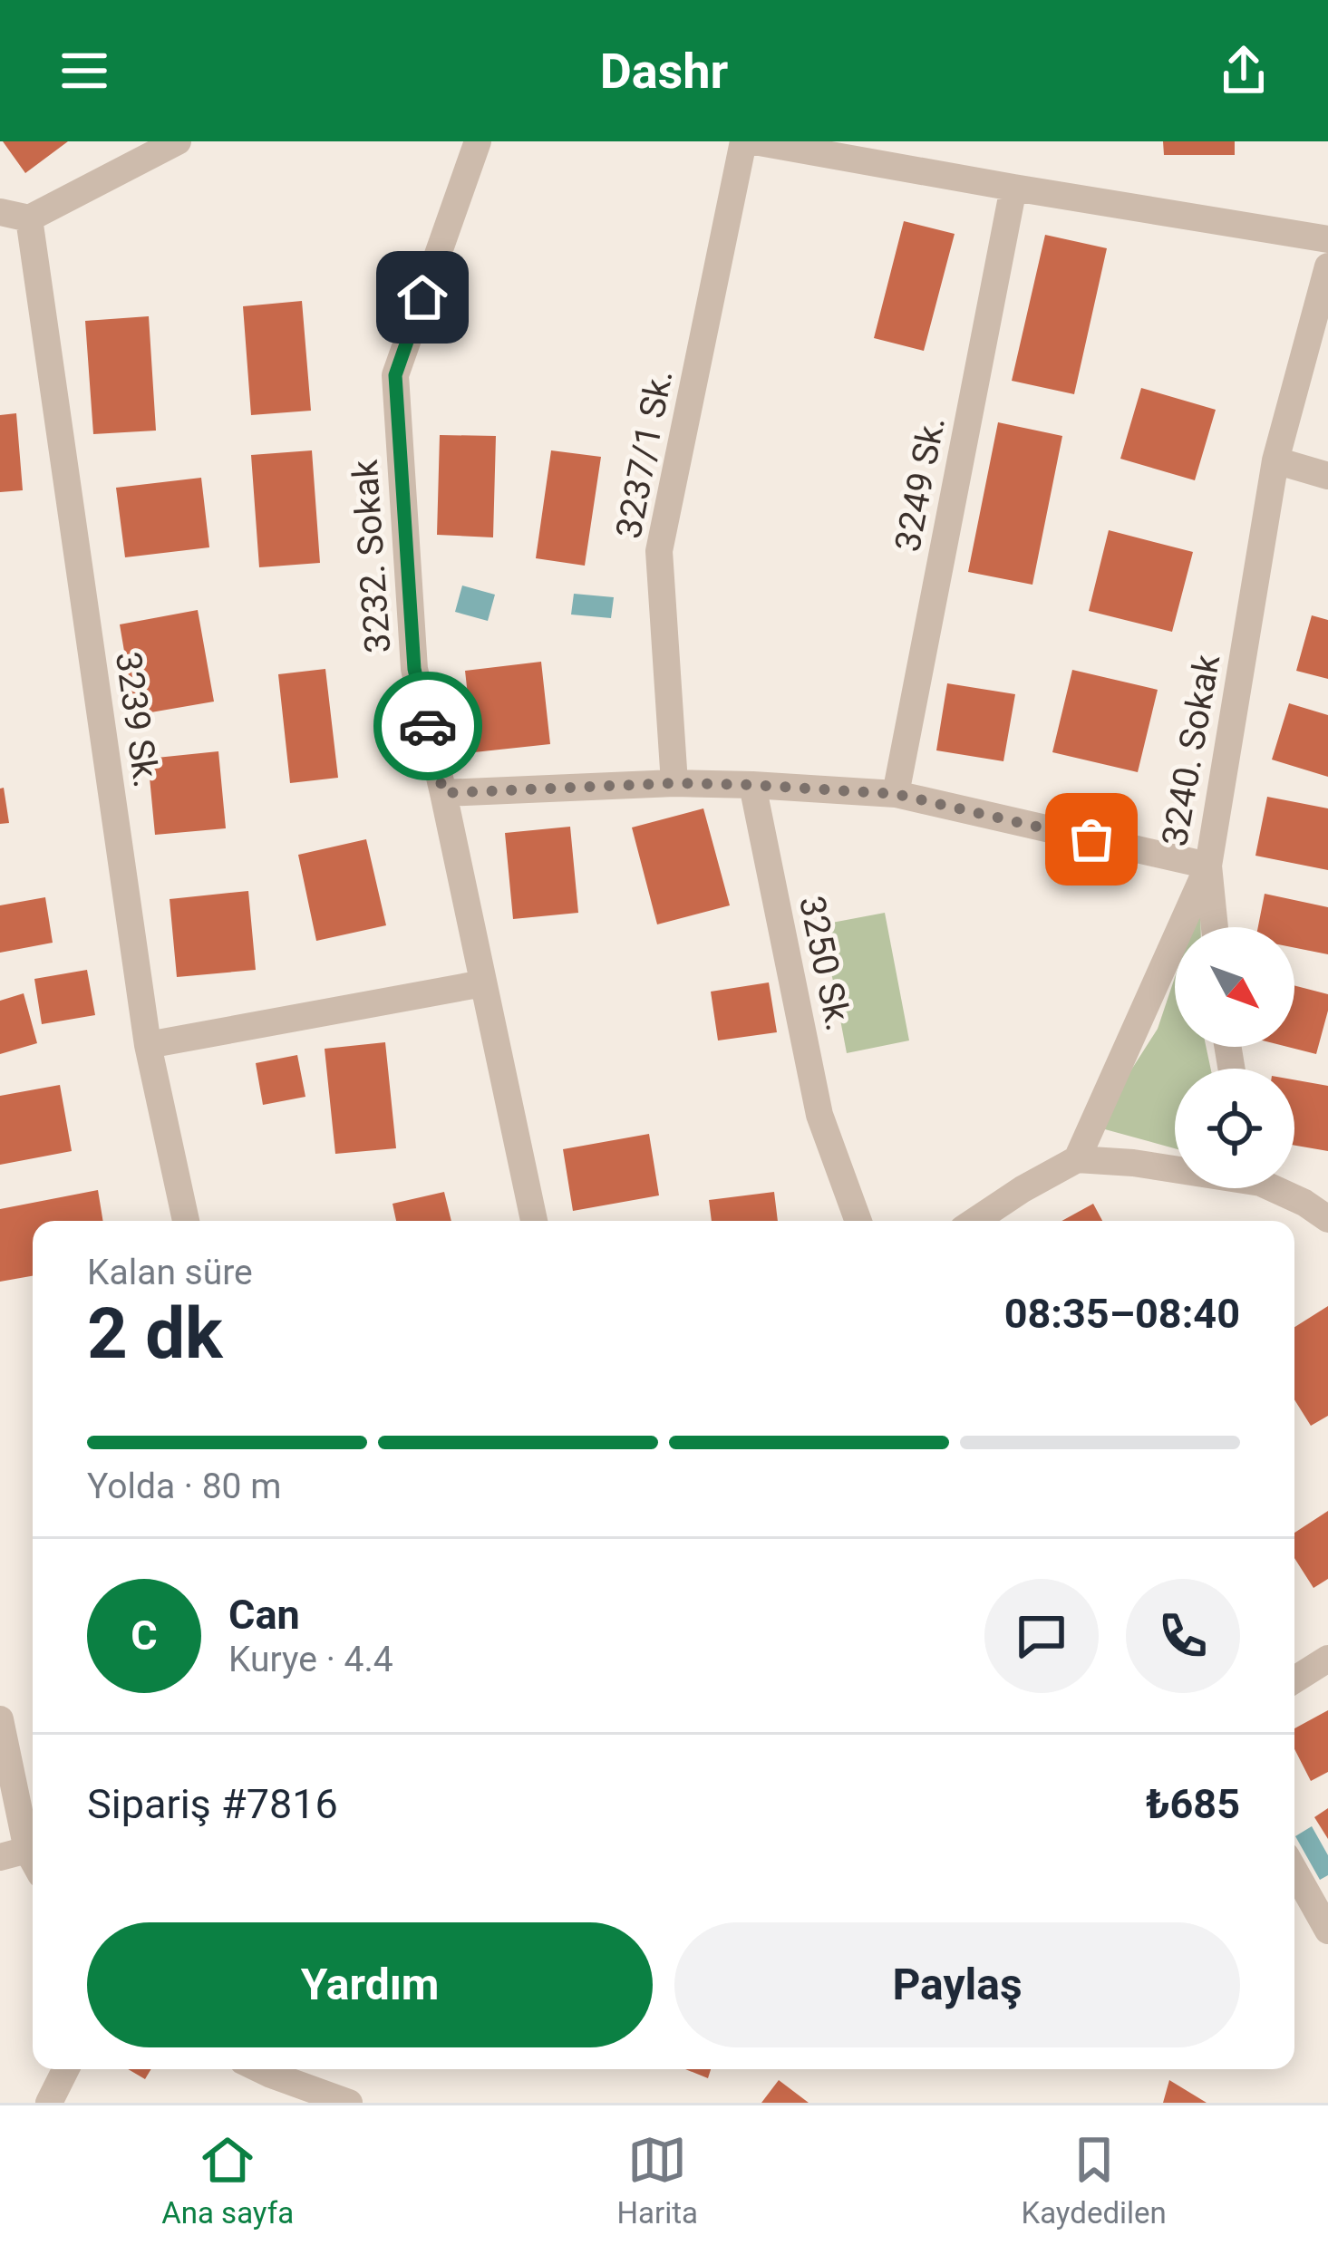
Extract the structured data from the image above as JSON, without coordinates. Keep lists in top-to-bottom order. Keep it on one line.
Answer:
{"streets":{"street":["3237/1 Sk.","3249 Sk.","3232. Sokak","3239 Sk.","3240. Sokak","3250 Sk."]},"north":"bottom right","page":{"header":"Dashr","heading":["2 dk","Kalan süre","08:35–08:40"],"panel":["Can","Kurye · 4.4","Sipariş #7816","₺685"],"bar":"Yolda · 80 m","round":"C","buttons":["Yardım","Paylaş"],"tabs":["Ana sayfa","Harita","Kaydedilen"]}}
